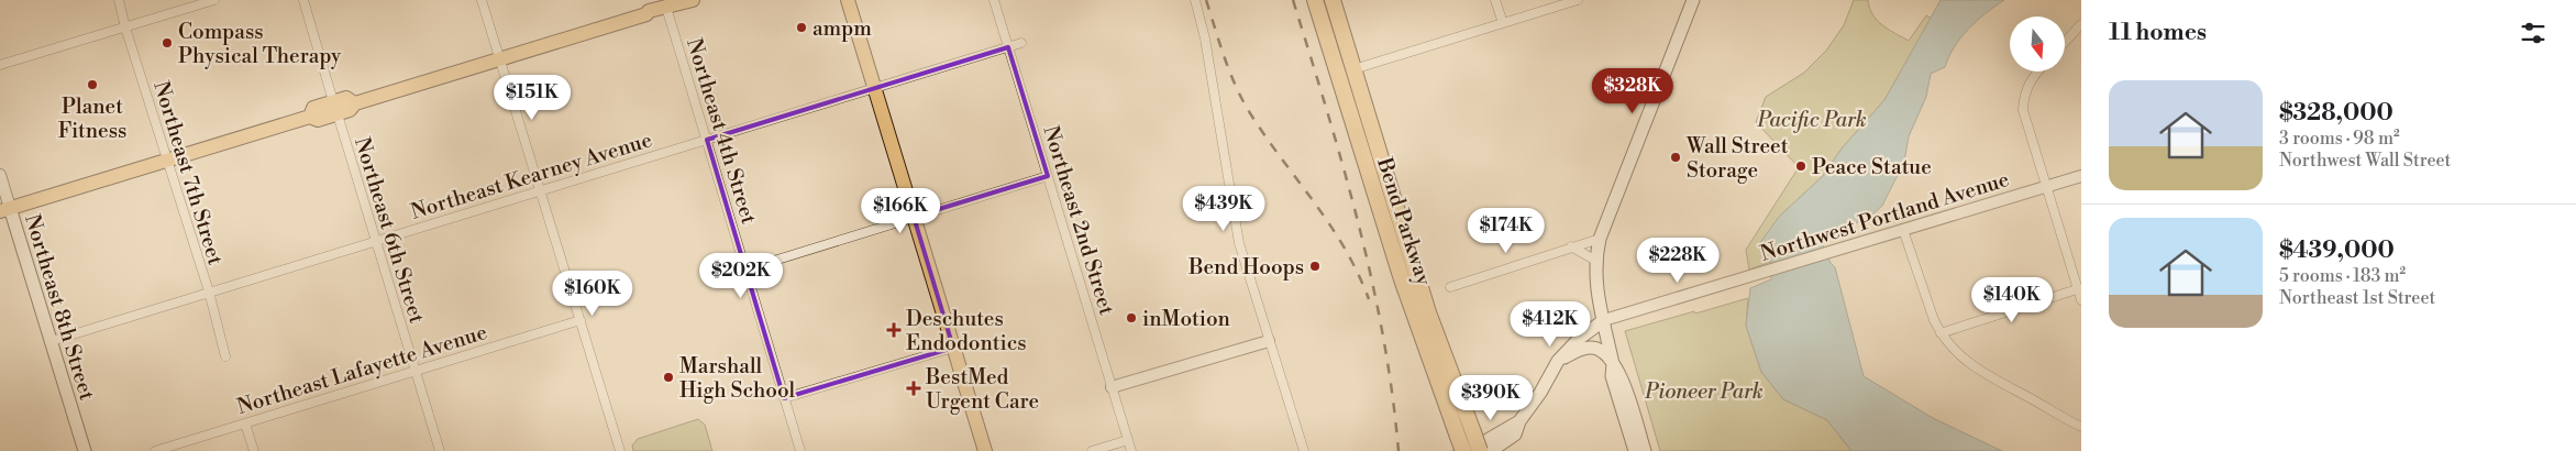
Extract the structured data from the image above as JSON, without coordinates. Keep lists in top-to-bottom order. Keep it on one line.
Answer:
{"streets":{"highway":["Bend Parkway"],"main road":["Northeast 8th Street"],"street":["Northeast 4th Street","Northeast 7th Street","Northeast Kearney Avenue","Northwest Portland Avenue","Northeast 2nd Street","Northeast 6th Street","Northeast Lafayette Avenue"]},"crossings":[["Northeast 4th Street","Northeast Kearney Avenue"],["Northeast 7th Street","Northeast Kearney Avenue"],["Northeast Kearney Avenue","Northeast 2nd Street"],["Northeast Kearney Avenue","Northeast 6th Street"],["Northeast Kearney Avenue","Northeast 8th Street"],["Northeast 6th Street","Northeast Lafayette Avenue"]],"parks":["Pacific Park","Pioneer Park"],"places":{"other":["ampm","Compass Physical Therapy","Planet Fitness","Wall Street Storage","Peace Statue","Bend Hoops","inMotion","Marshall High School"],"health":["Deschutes Endodontics","BestMed Urgent Care"]},"north":"bottom","page":{"heading":"11 homes","list":[{"name":"$328,000","note":"3 rooms · 98 m² · Northwest Wall Street"},{"name":"$439,000","note":"5 rooms · 183 m² · Northeast 1st Street"}],"price":["$328K","$151K","$439K","$166K","$174K","$228K","$202K","$160K","$140K","$412K","$390K"]}}
